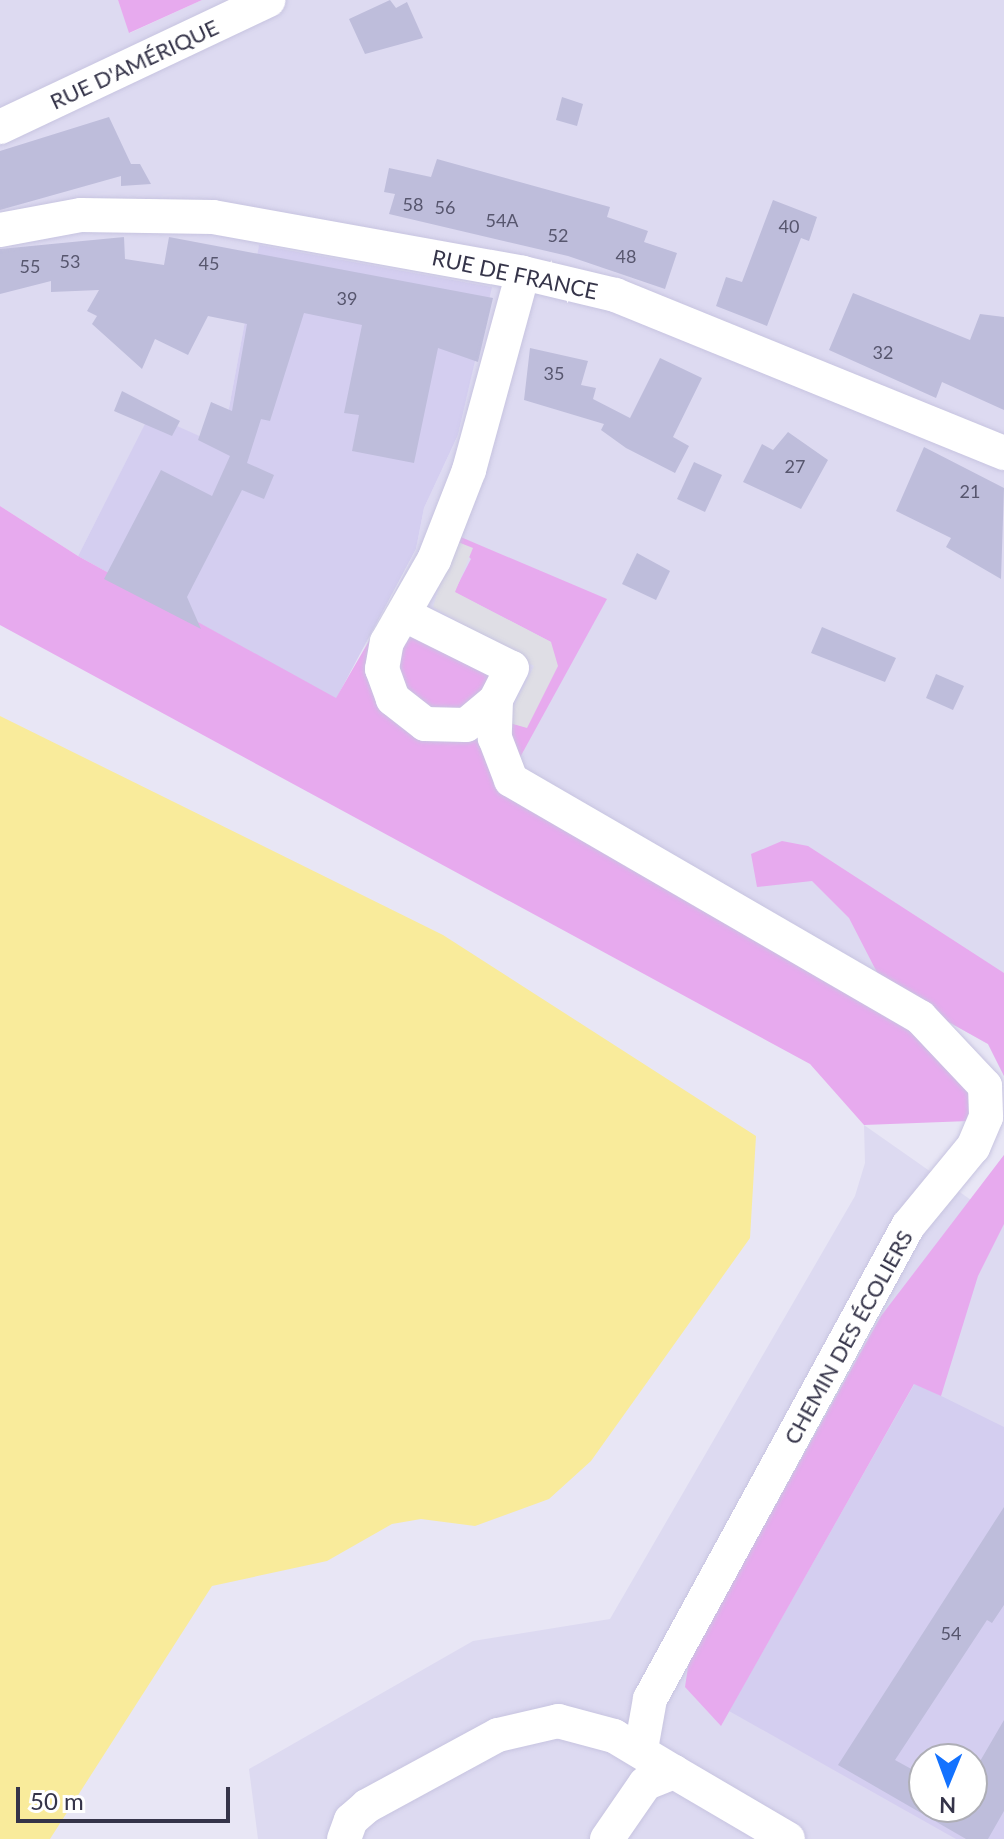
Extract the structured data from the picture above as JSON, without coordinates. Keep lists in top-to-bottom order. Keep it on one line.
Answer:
{"streets":{"street":["RUE D'AMÉRIQUE","RUE DE FRANCE","CHEMIN DES ÉCOLIERS"]},"house_numbers":["58","56","54A","40","52","48","53","45","55","39","32","35","27","21","54"],"scale_bar":"50 m","north":"bottom"}
